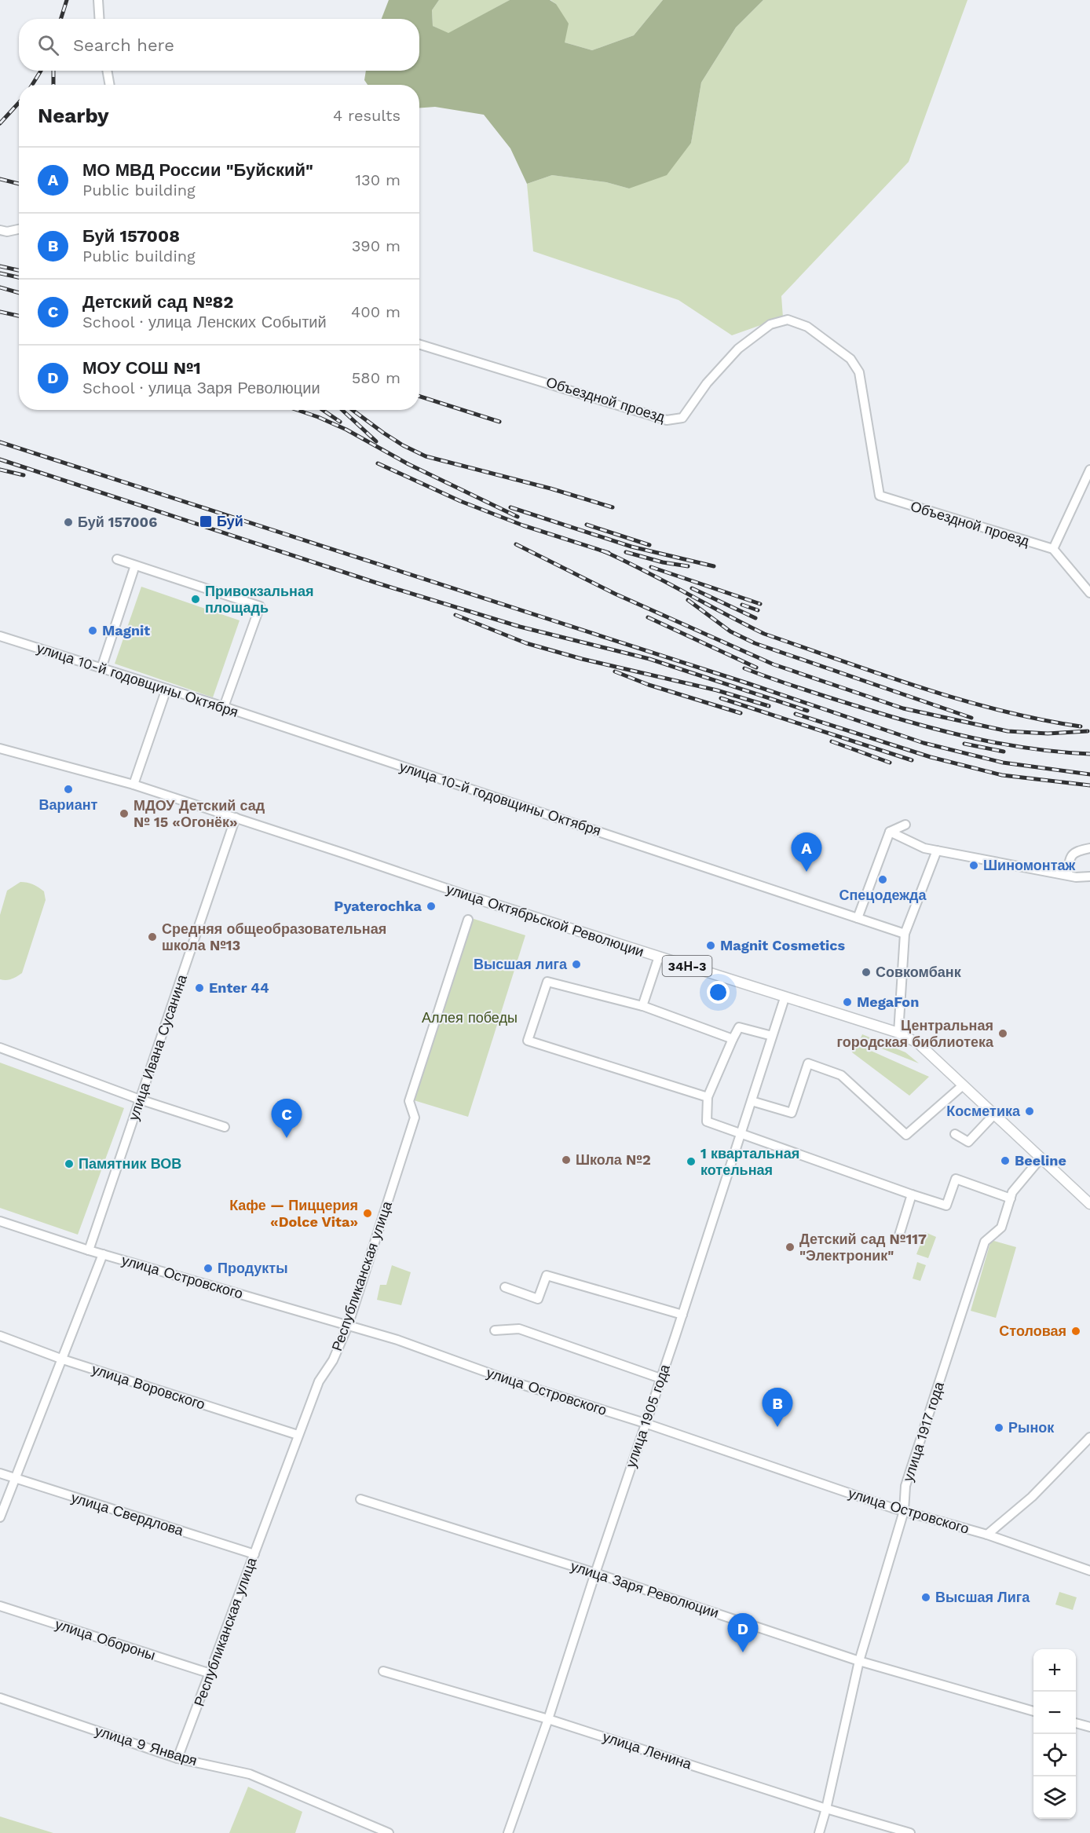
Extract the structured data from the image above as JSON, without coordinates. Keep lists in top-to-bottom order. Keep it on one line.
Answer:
{"streets":{"main road":["улица Октябрьской Революции","34Н-3"],"street":["Объездной проезд","улица 10-й годовщины Октября","улица Ивана Сусанина","Республиканская улица","улица Островского","улица Воровского","улица 1905 года","улица 1917 года","улица Свердлова","улица Заря Революции","улица Обороны","улица 9 Января","улица Ленина"]},"crossings":[["улица Октябрьской Революции","улица Ивана Сусанина"],["улица Октябрьской Революции","улица 1905 года"],["улица Октябрьской Революции","улица 1917 года"],["улица Ивана Сусанина","улица Островского"],["Республиканская улица","улица Островского"],["Республиканская улица","улица Воровского"],["Республиканская улица","улица Свердлова"],["Республиканская улица","улица Обороны"],["Республиканская улица","улица 9 Января"],["улица Островского","улица 1905 года"],["улица Островского","улица 1917 года"],["улица 1905 года","улица Заря Революции"],["улица 1905 года","улица Ленина"],["улица 1917 года","улица Заря Революции"],["улица 1917 года","улица Ленина"]],"parks":["Аллея победы"],"places":{"transit":["Буй"],"other":["Буй 157006","Привокзальная площадь","Magnit","Вариант","МДОУ Детский сад № 15 «Огонёк»","Шиномонтаж","Спецодежда","Pyaterochka","Средняя общеобразовательная школа №13","Magnit Cosmetics","Высшая лига","Совкомбанк","Enter 44","MegaFon","Центральная городская библиотека","Косметика","Школа №2","Beeline","1 квартальная котельная","Памятник ВОВ","Кафе — Пиццерия «Dolce Vita»","Детский сад №117 \"Электроник\"","Продукты","Столовая","Рынок","Высшая Лига"]},"page":{"search":"Search here","heading":["Nearby","4 results"],"list":[{"mark":"A","name":"МО МВД России \"Буйский\"","note":"Public building","value":"130 m"},{"mark":"B","name":"Буй 157008","note":"Public building","value":"390 m"},{"mark":"C","name":"Детский сад №82","note":"School · улица Ленских Событий","value":"400 m"},{"mark":"D","name":"МОУ СОШ №1","note":"School · улица Заря Революции","value":"580 m"}],"pins":["A","C","B","D"],"map_buttons":["+","−"]}}
